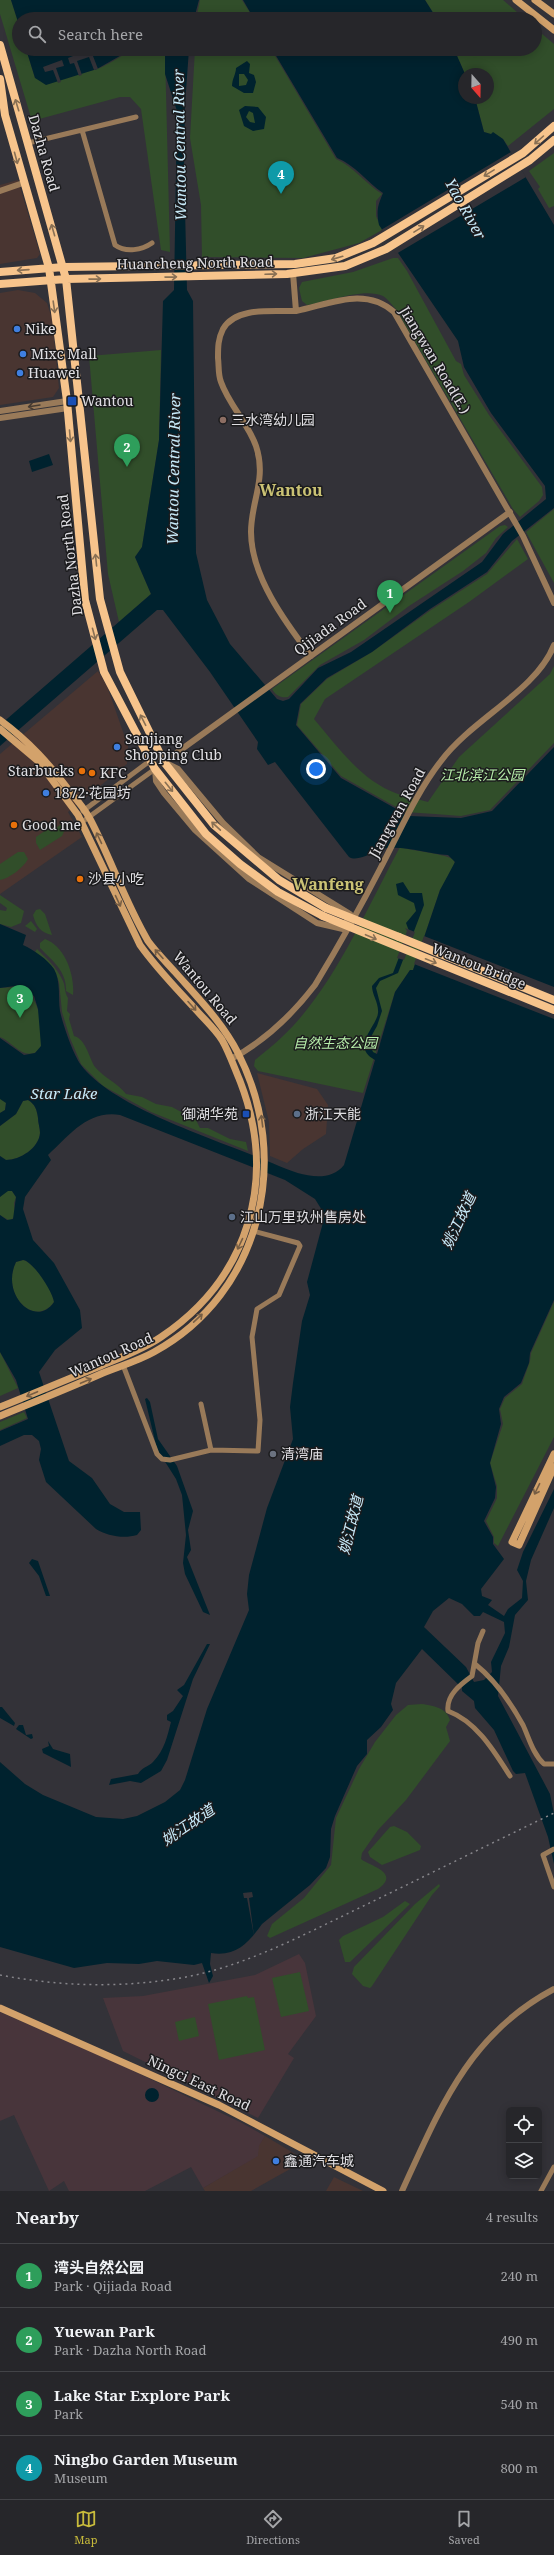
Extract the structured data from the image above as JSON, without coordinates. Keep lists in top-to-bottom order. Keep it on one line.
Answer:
{"streets":{"main road":["Dazha Road","Huancheng North Road","Dazha North Road","Wantou Bridge","Wantou Road","Ningci East Road"],"street":["Jiangwan Road(E.)","Qijiada Road","Jiangwan Road"]},"crossings":[["Dazha Road","Huancheng North Road"],["Dazha Road","Dazha North Road"],["Huancheng North Road","Dazha North Road"],["Jiangwan Road(E.)","Qijiada Road"],["Dazha North Road","Qijiada Road"],["Dazha North Road","Wantou Bridge"],["Jiangwan Road","Wantou Road"]],"districts":["Wantou","Wanfeng"],"water":["Wantou Central River","Yao River","Star Lake","姚江故道"],"parks":["江北滨江公园","自然生态公园"],"places":{"other":["Nike","Mixc Mall","Huawei","三水湾幼儿园","Sanjiang Shopping Club","Starbucks","KFC","1872·花园坊","Good me","沙县小吃","浙江天能","江山万里玖州售房处","清湾庙","鑫通汽车城"],"transit":["Wantou","御湖华苑"]},"north":"bottom","page":{"search":"Search here","pins":["4","2","1","3"],"heading":["Nearby","4 results"],"list":[{"mark":"1","name":"湾头自然公园","note":"Park · Qijiada Road","value":"240 m"},{"mark":"2","name":"Yuewan Park","note":"Park · Dazha North Road","value":"490 m"},{"mark":"3","name":"Lake Star Explore Park","note":"Park","value":"540 m"},{"mark":"4","name":"Ningbo Garden Museum","note":"Museum","value":"800 m"}],"nav":["Map","Directions","Saved"]}}
